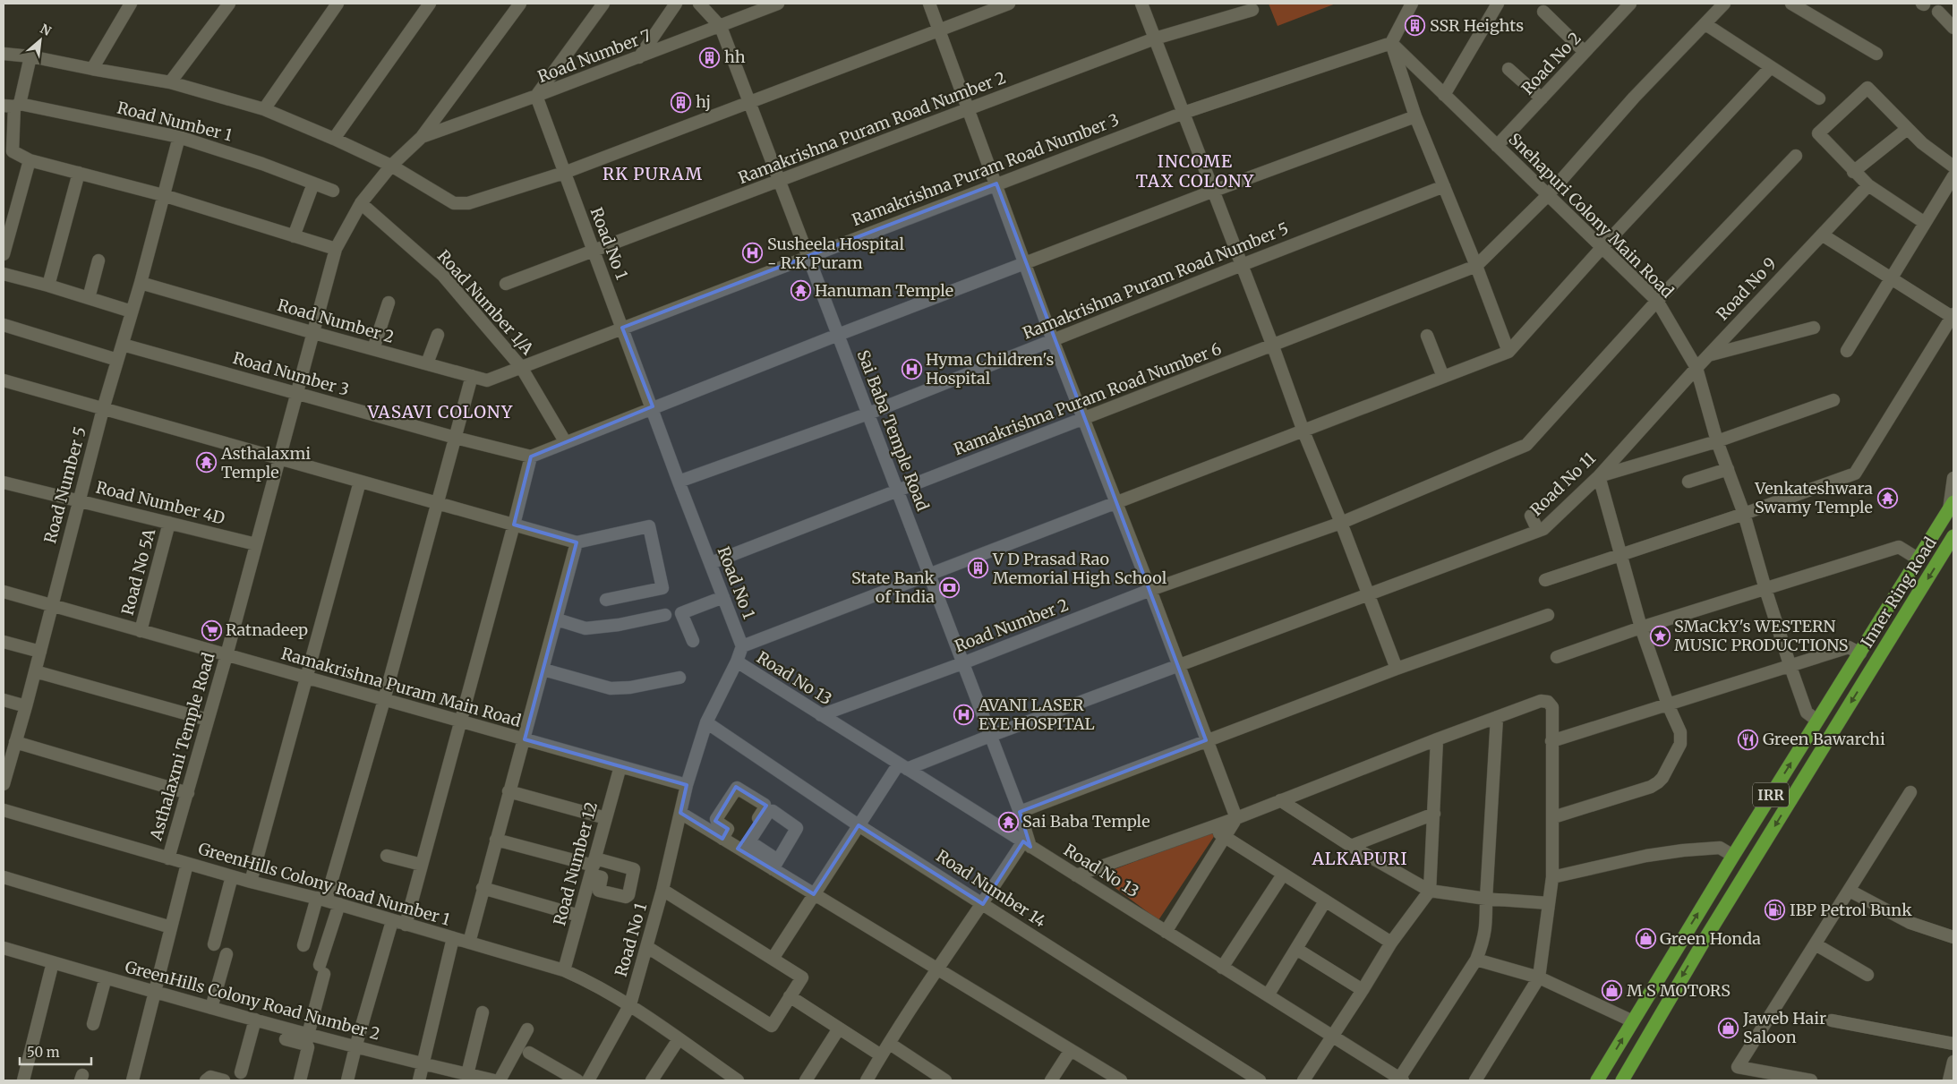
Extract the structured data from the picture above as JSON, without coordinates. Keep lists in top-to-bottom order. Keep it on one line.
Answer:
{"streets":{"highway":["Inner Ring Road","IRR"],"street":["Road Number 7","Road No 2","Road Number 1","Ramakrishna Puram Road Number 2","Ramakrishna Puram Road Number 3","Snehapuri Colony Main Road","Road No 1","Ramakrishna Puram Road Number 5","Road No 9","Road Number 1/A","Road Number 2","Road Number 3","Ramakrishna Puram Road Number 6","Sai Baba Temple Road","Road No 11","Road Number 5","Road Number 4D","Road No 5A","Road No 13","Ramakrishna Puram Main Road","Asthalaxmi Temple Road","Road Number 12","GreenHills Colony Road Number 1","Road Number 14","GreenHills Colony Road Number 2"]},"crossings":[["Road Number 7","Road No 1"],["Road Number 7","Sai Baba Temple Road"],["Road Number 7","Asthalaxmi Temple Road"],["Road No 2","Snehapuri Colony Main Road"],["Road Number 1","Road Number 5"],["Ramakrishna Puram Road Number 2","Road No 1"],["Ramakrishna Puram Road Number 2","Sai Baba Temple Road"],["Ramakrishna Puram Road Number 3","Snehapuri Colony Main Road"],["Ramakrishna Puram Road Number 3","Road No 1"],["Ramakrishna Puram Road Number 3","Road Number 1/A"],["Ramakrishna Puram Road Number 3","Road Number 2"],["Ramakrishna Puram Road Number 3","Sai Baba Temple Road"],["Snehapuri Colony Main Road","Road No 9"],["Snehapuri Colony Main Road","Road Number 2"],["Snehapuri Colony Main Road","Road No 11"],["Snehapuri Colony Main Road","Inner Ring Road"],["Road No 1","Ramakrishna Puram Road Number 5"],["Road No 1","Ramakrishna Puram Road Number 6"],["Road No 1","Road No 13"],["Road No 1","Ramakrishna Puram Main Road"],["Road No 1","GreenHills Colony Road Number 1"],["Road No 1","Road Number 14"],["Ramakrishna Puram Road Number 5","Sai Baba Temple Road"],["Road No 9","Road No 11"],["Road Number 1/A","Road Number 2"],["Road Number 1/A","Asthalaxmi Temple Road"],["Road Number 2","Sai Baba Temple Road"],["Road Number 2","Road Number 5"],["Road Number 2","Road No 13"],["Road Number 2","Asthalaxmi Temple Road"],["Road Number 3","Road Number 5"],["Road Number 3","Asthalaxmi Temple Road"],["Ramakrishna Puram Road Number 6","Sai Baba Temple Road"],["Sai Baba Temple Road","Road No 11"],["Sai Baba Temple Road","Road No 13"],["Road No 11","Road No 13"],["Road Number 5","Road Number 4D"],["Road Number 5","Ramakrishna Puram Main Road"],["Road Number 4D","Road No 5A"],["Road Number 4D","Asthalaxmi Temple Road"],["Road No 5A","Ramakrishna Puram Main Road"],["Ramakrishna Puram Main Road","Asthalaxmi Temple Road"],["Ramakrishna Puram Main Road","Road Number 12"],["Asthalaxmi Temple Road","GreenHills Colony Road Number 1"],["Road Number 12","GreenHills Colony Road Number 1"]],"districts":["INCOME TAX COLONY","RK PURAM","VASAVI COLONY","ALKAPURI"],"places":{"building":["SSR Heights","hh","hj","V D Prasad Rao Memorial High School"],"hospital":["Susheela Hospital - R.K Puram","Hyma Children's Hospital","AVANI LASER EYE HOSPITAL"],"temple":["Hanuman Temple","Asthalaxmi Temple","Venkateshwara Swamy Temple","Sai Baba Temple"],"bank":["State Bank of India"],"supermarket":["Ratnadeep"],"place":["SMaCkY's WESTERN MUSIC PRODUCTIONS"],"restaurant":["Green Bawarchi"],"fuel station":["IBP Petrol Bunk"],"shop":["Green Honda","M S MOTORS","Jaweb Hair Saloon"]},"scale_bar":"50 m","north":"top right"}
